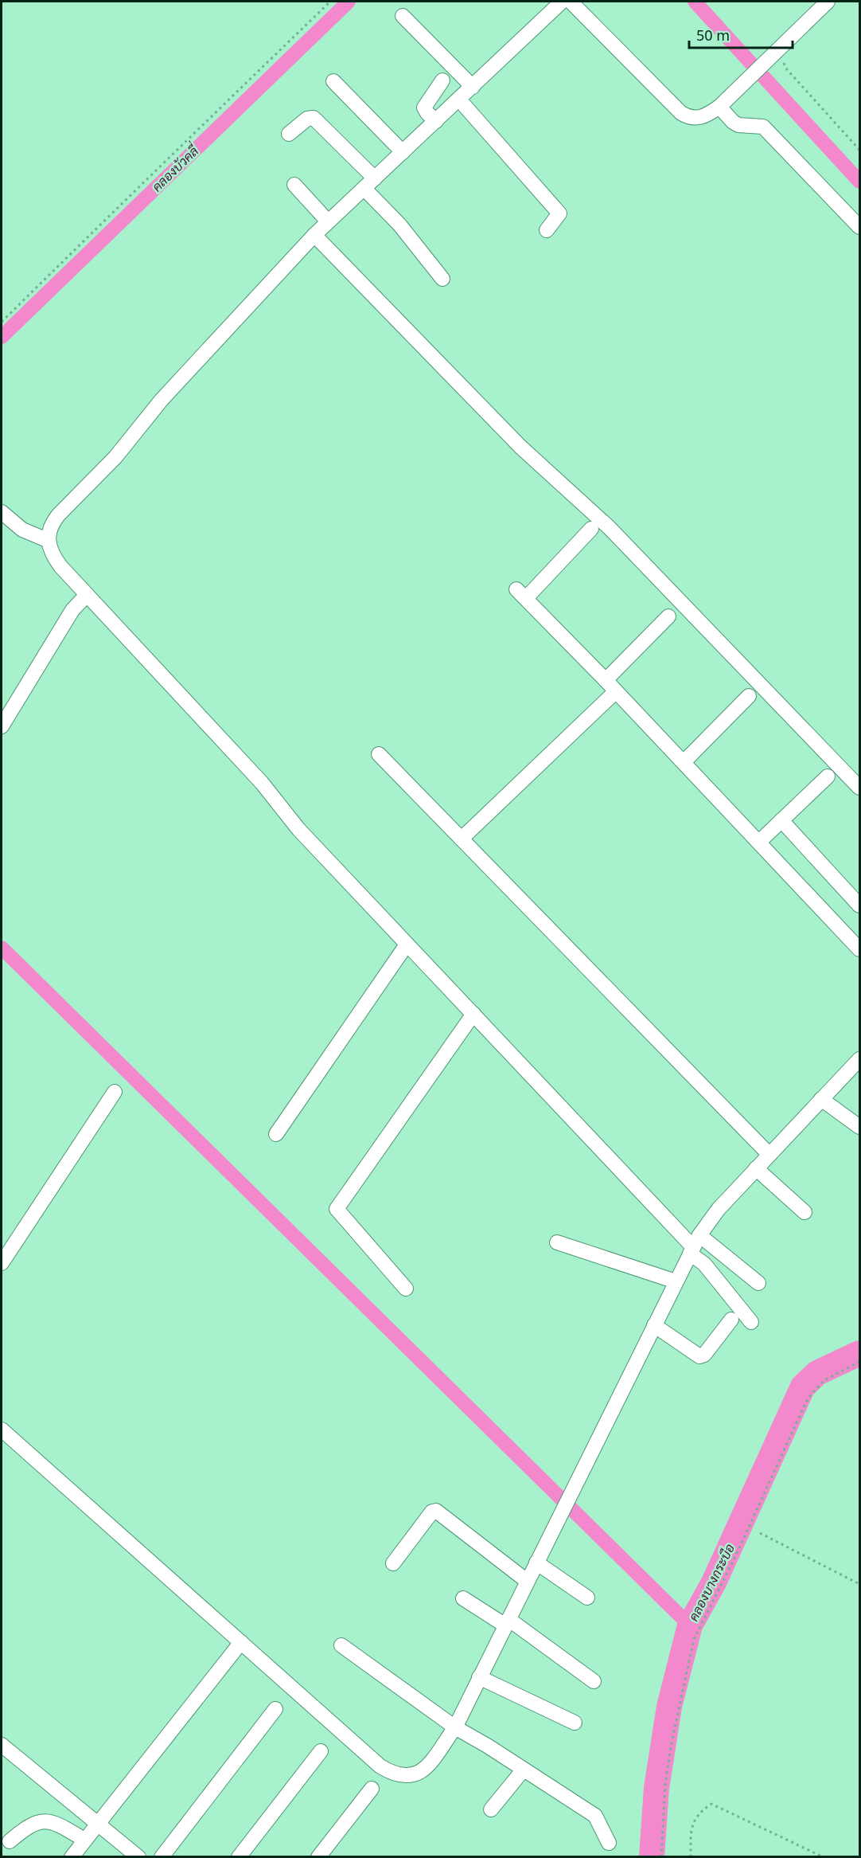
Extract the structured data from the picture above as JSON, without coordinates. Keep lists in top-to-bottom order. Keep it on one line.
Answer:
{"water":["คลองบัวคลี่","คลองบางกระบือ"],"scale_bar":"50 m"}
